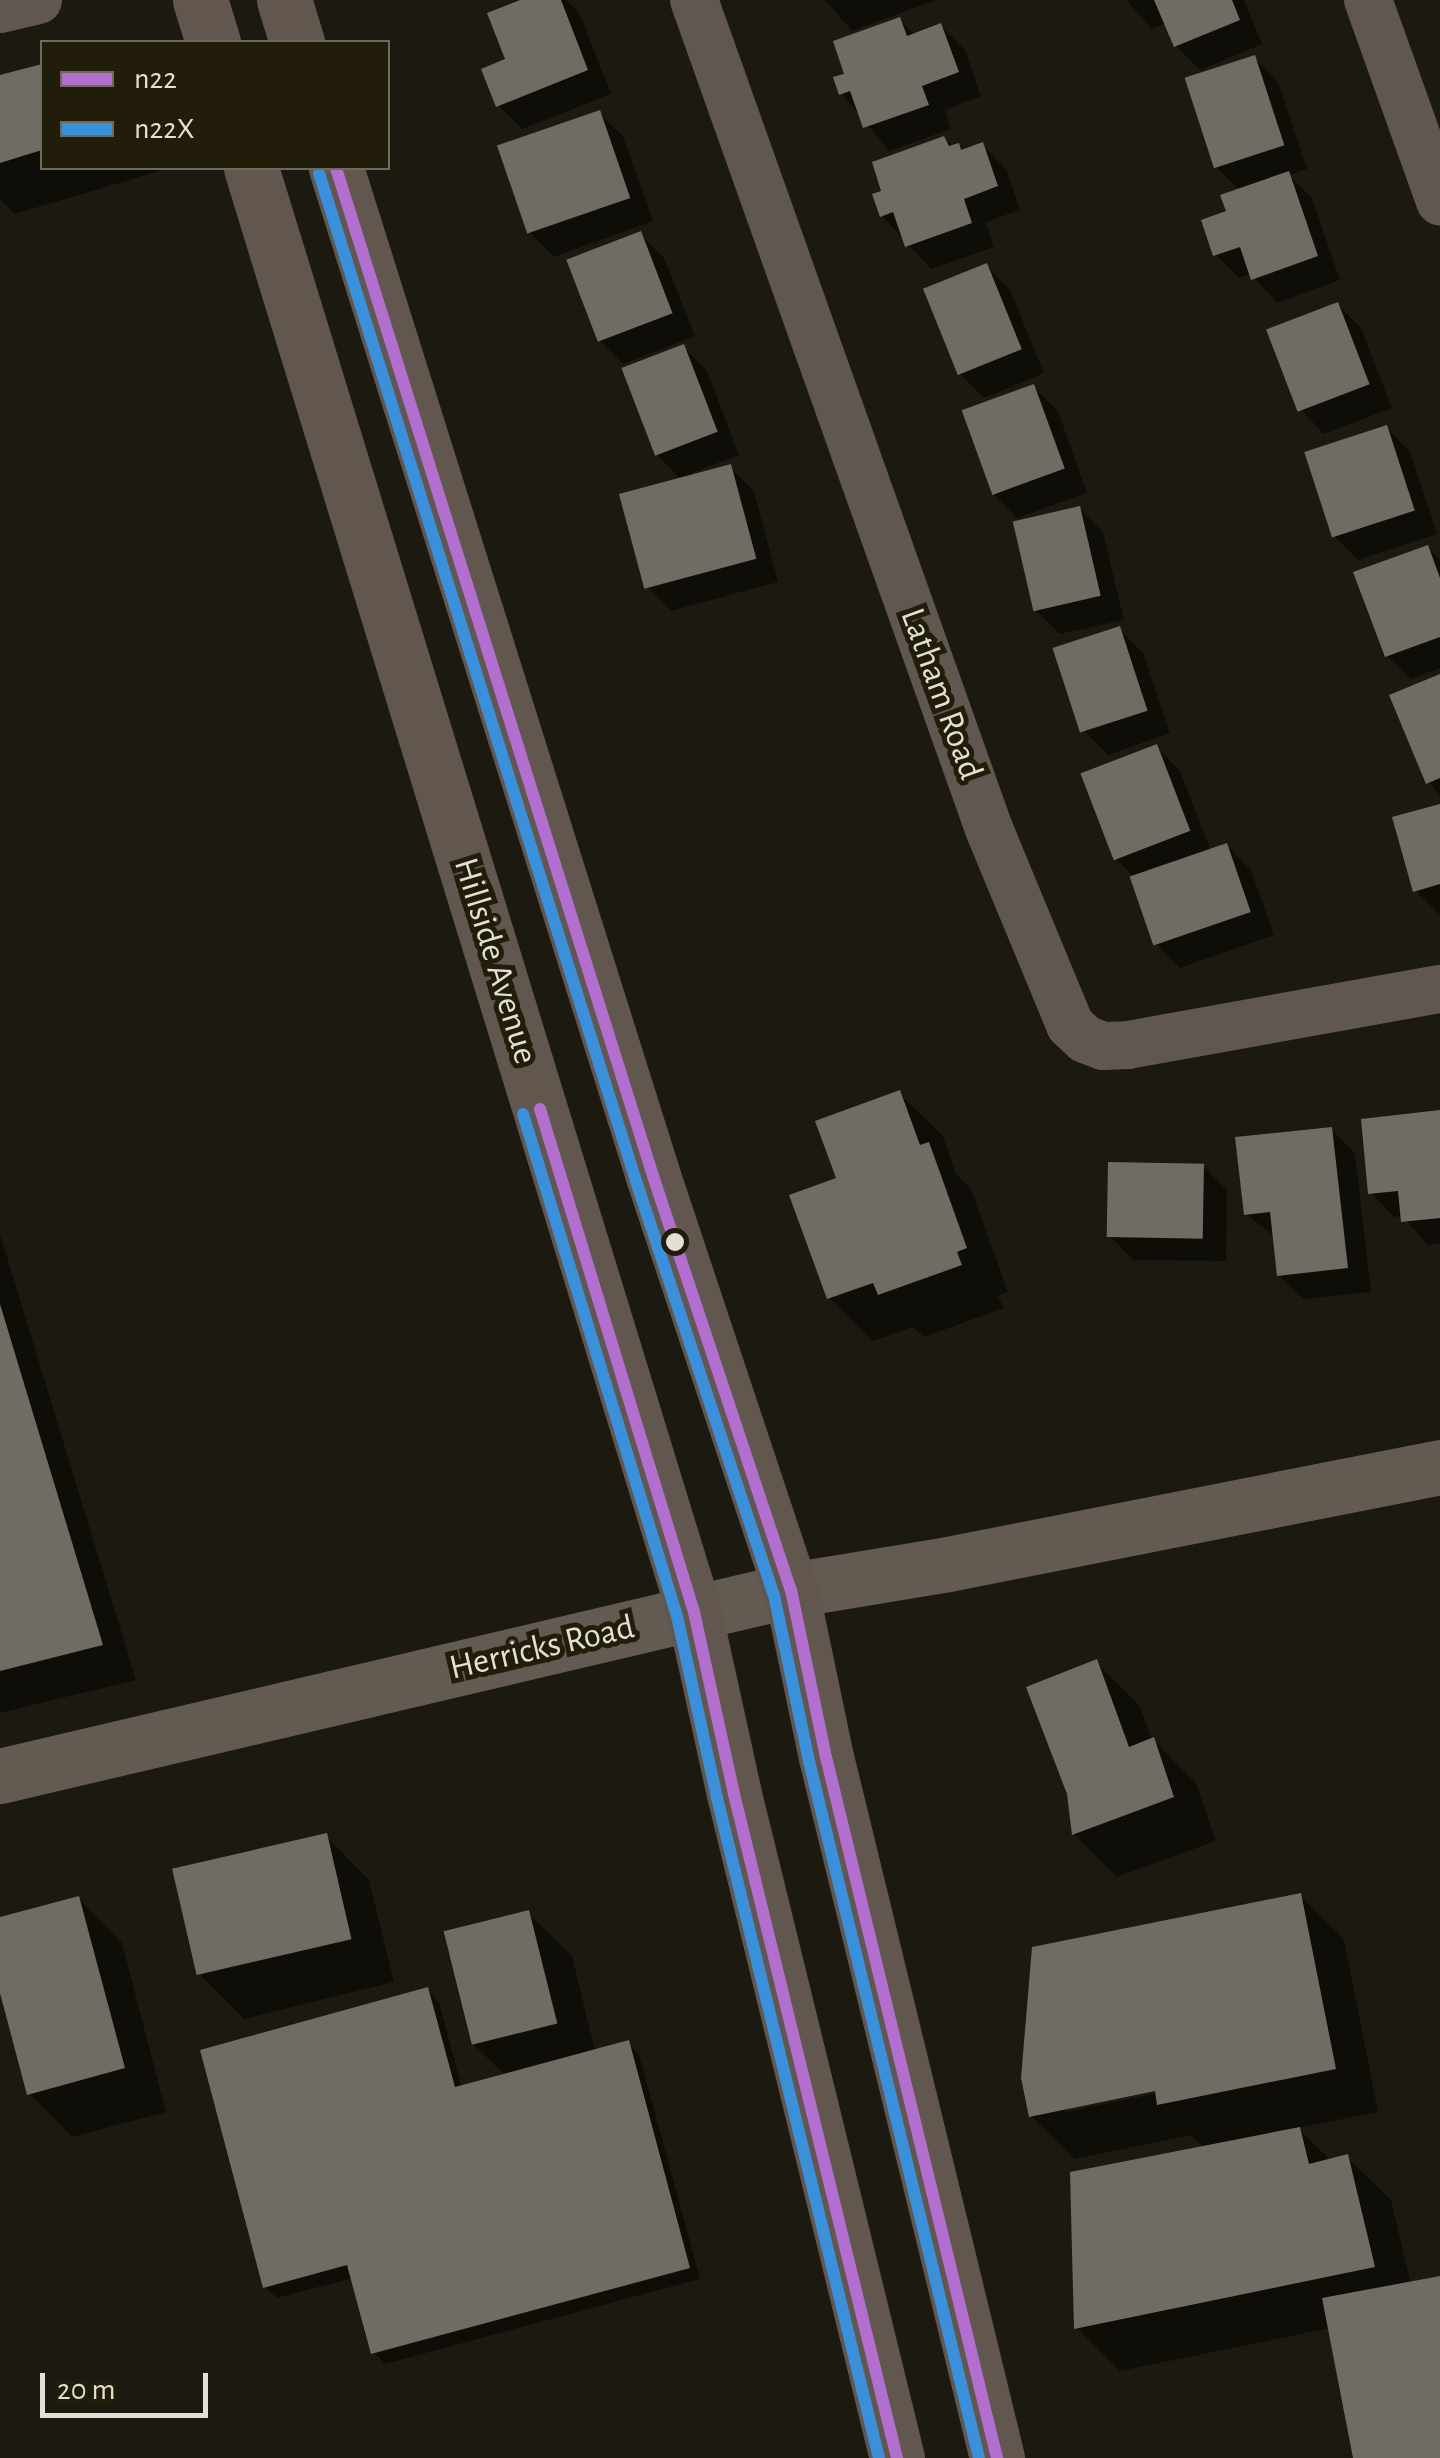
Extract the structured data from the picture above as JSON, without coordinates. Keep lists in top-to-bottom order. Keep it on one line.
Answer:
{"streets":{"main road":["Hillside Avenue","Herricks Road"],"street":["Latham Road"]},"crossings":[["Hillside Avenue","Herricks Road"]],"lines":["transit line n22","transit line n22X"],"legend":["n22","n22X"],"scale_bar":"20 m"}
